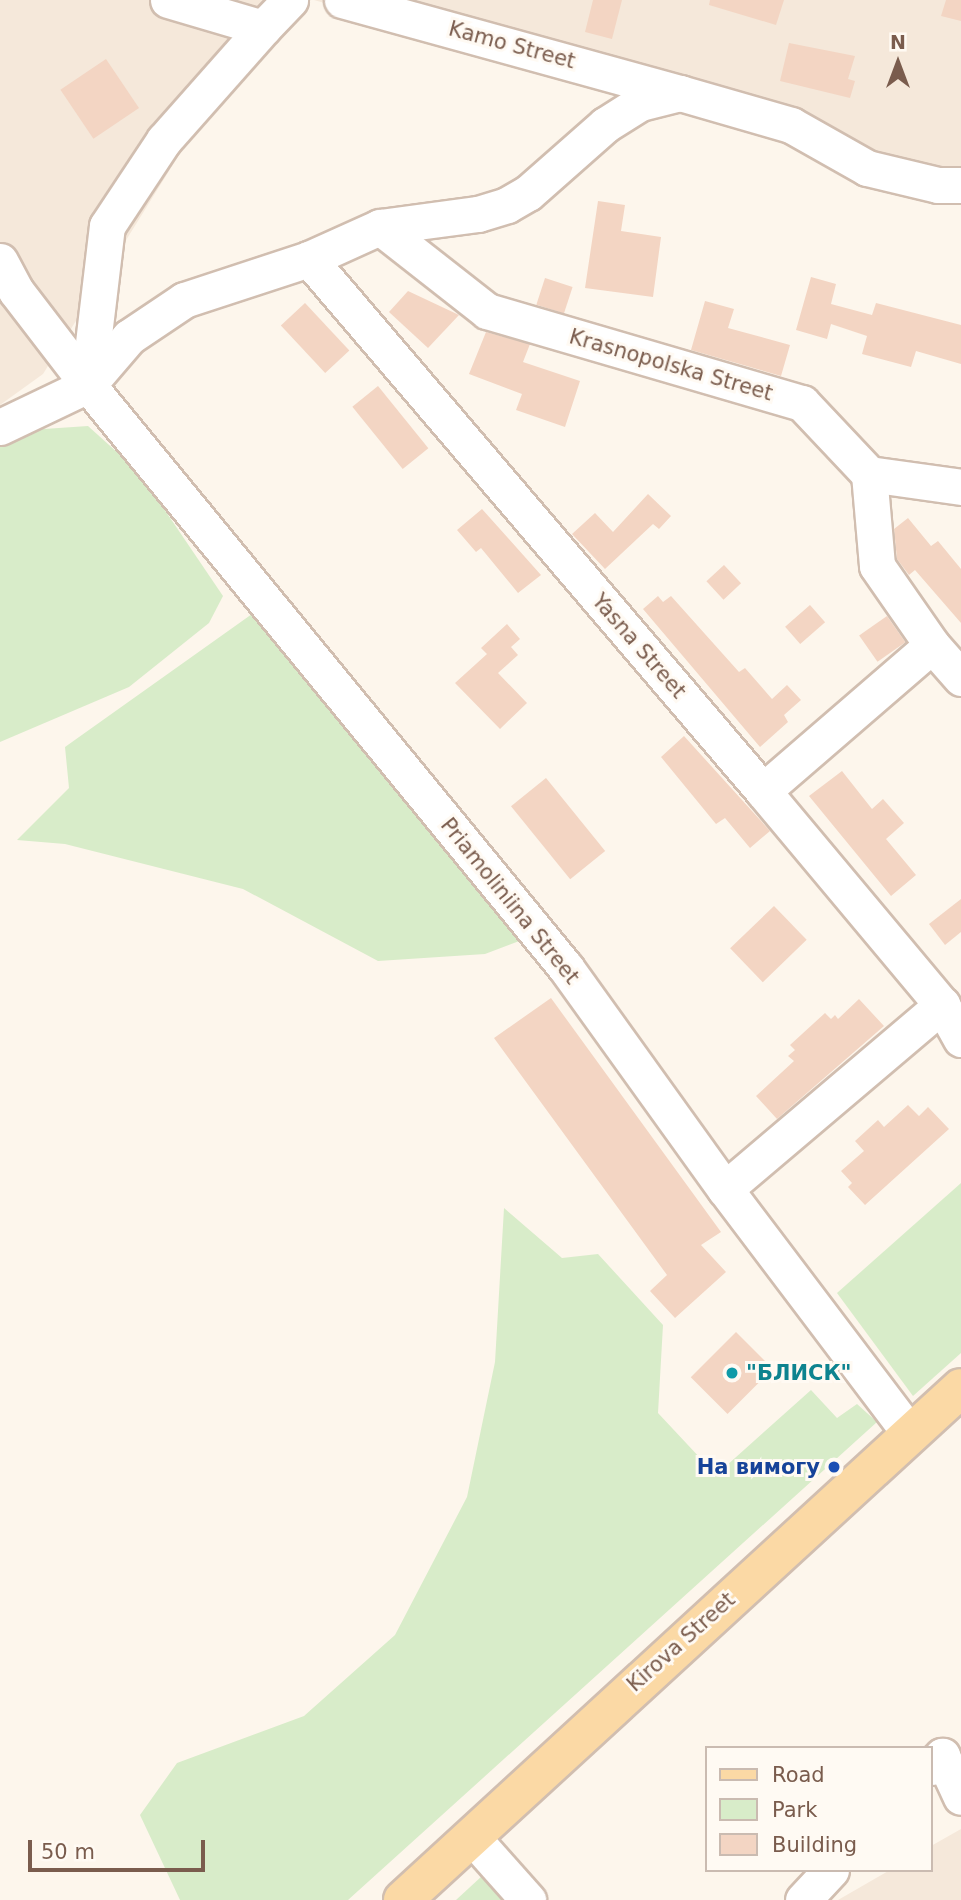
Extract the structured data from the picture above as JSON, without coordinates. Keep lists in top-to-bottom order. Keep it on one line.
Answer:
{"streets":{"main road":["Kirova Street"],"street":["Kamo Street","Krasnopolska Street","Yasna Street","Priamoliniina Street"]},"crossings":[["Priamoliniina Street","Kirova Street"]],"places":["\"БЛИСК\"","На вимогу"],"legend":["Road","Park","Building"],"scale_bar":"50 m","north":"top"}
